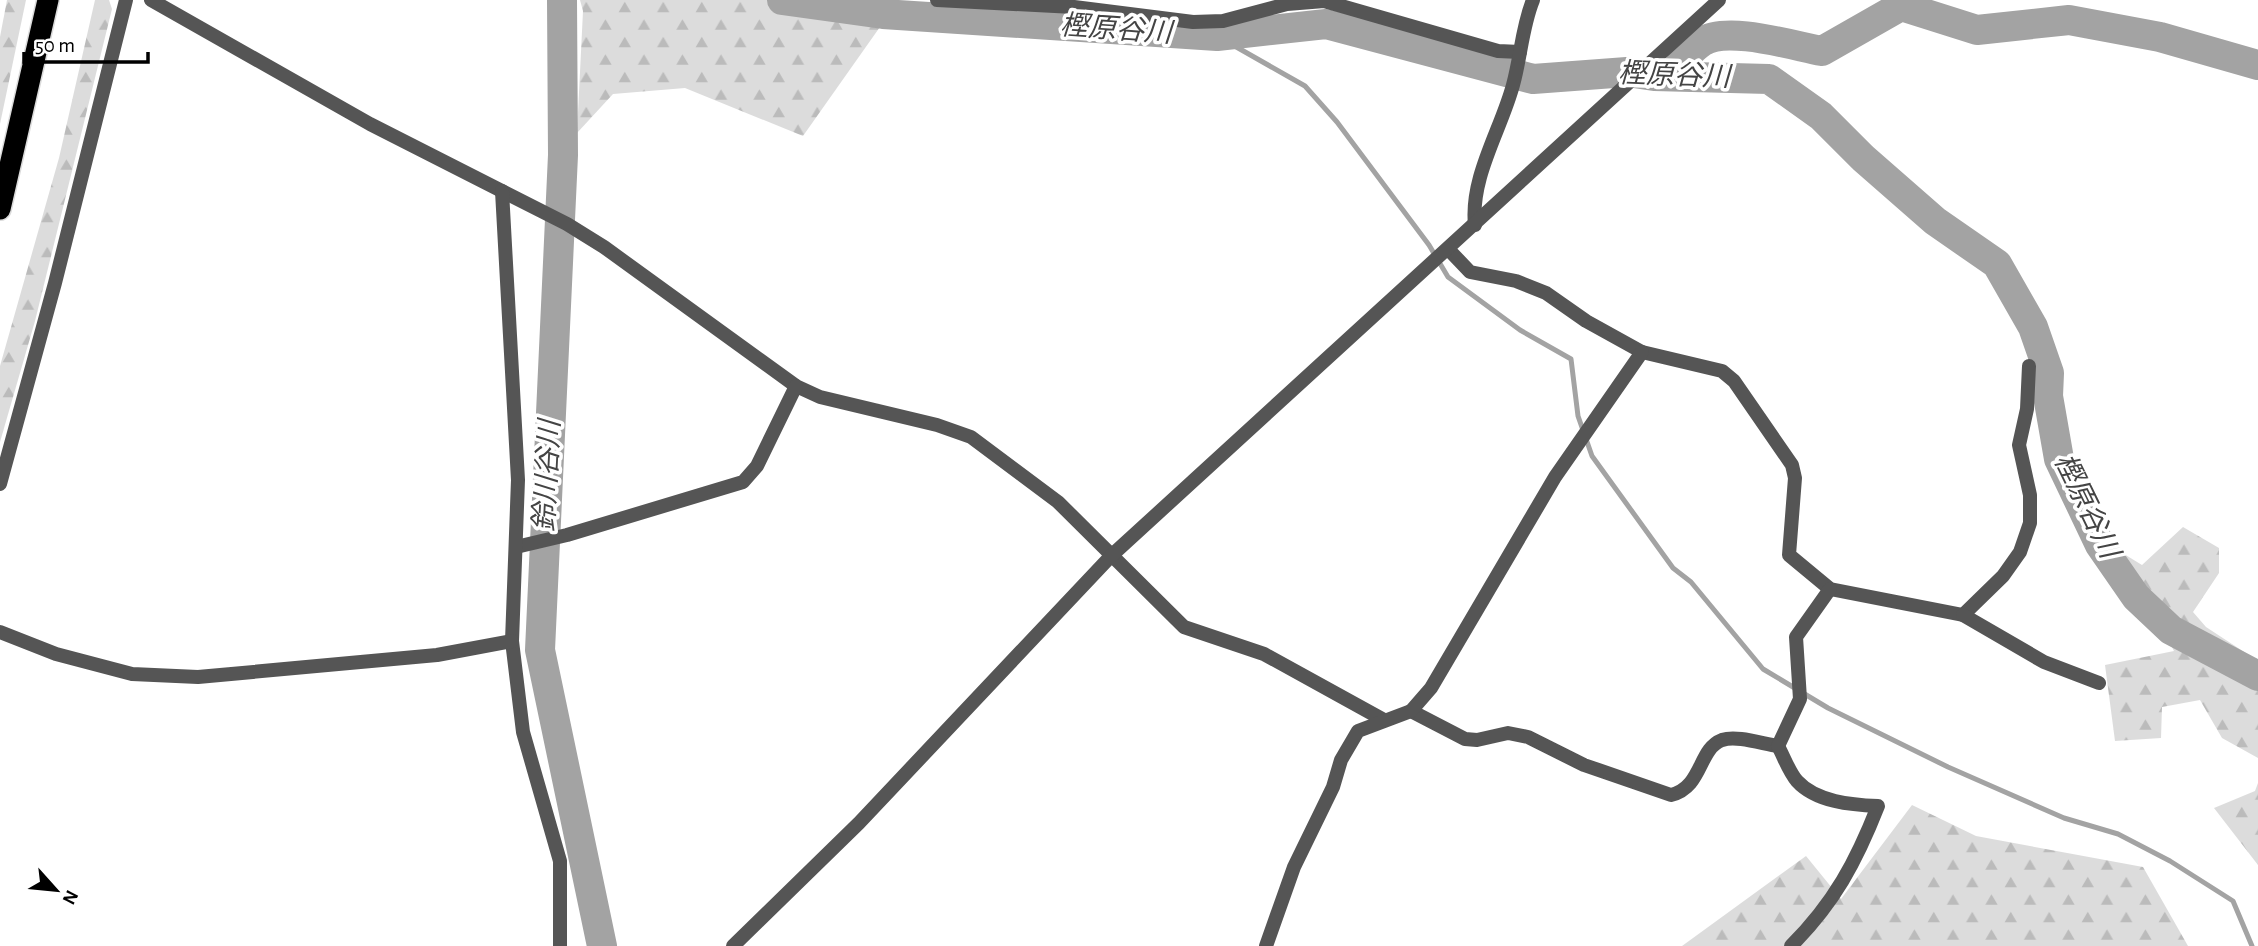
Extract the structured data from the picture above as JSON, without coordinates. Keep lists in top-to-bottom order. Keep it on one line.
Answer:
{"water":["樫原谷川","鈴川谷川"],"scale_bar":"50 m","north":"bottom right"}
